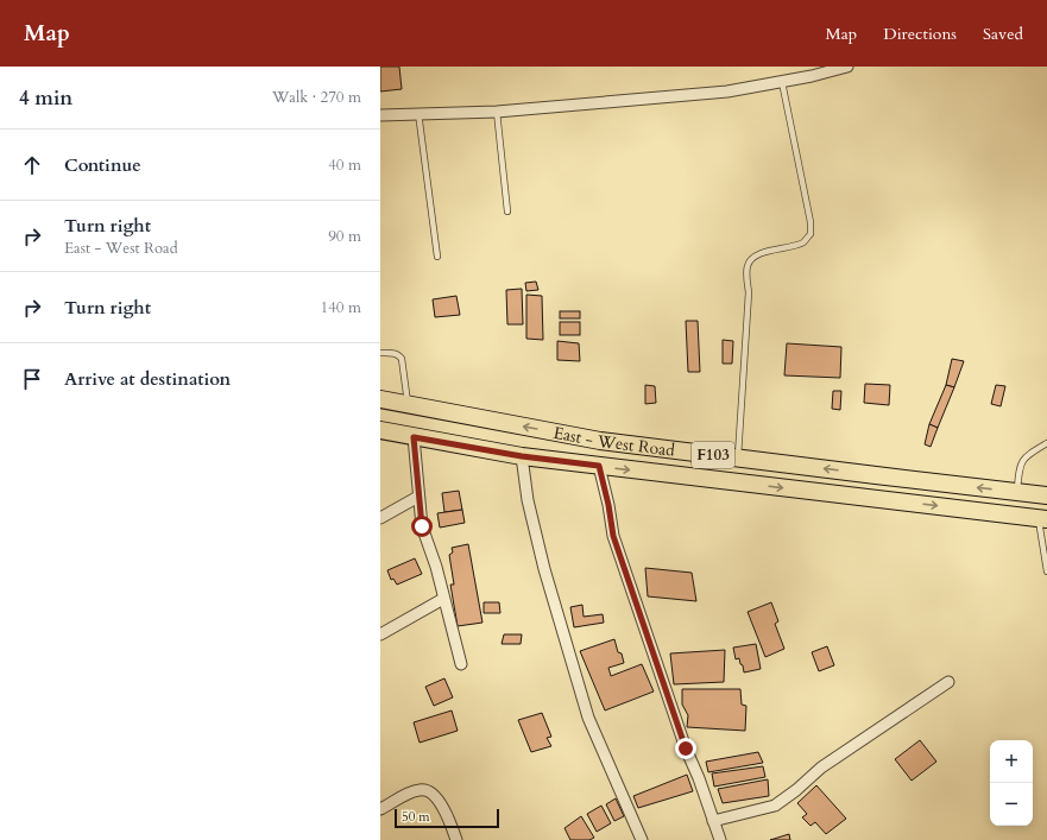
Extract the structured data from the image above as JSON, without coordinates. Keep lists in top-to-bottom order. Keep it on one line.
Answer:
{"streets":{"main road":["East - West Road","F103"]},"scale_bar":"50 m","page":{"header":"Map","nav":["Map","Directions","Saved"],"heading":["4 min","Walk · 270 m"],"list":[["Continue","40 m"],["Turn right","East - West Road","90 m"],["Turn right","140 m"],"Arrive at destination"],"map_buttons":["+","−"],"scale":"50 m"}}
